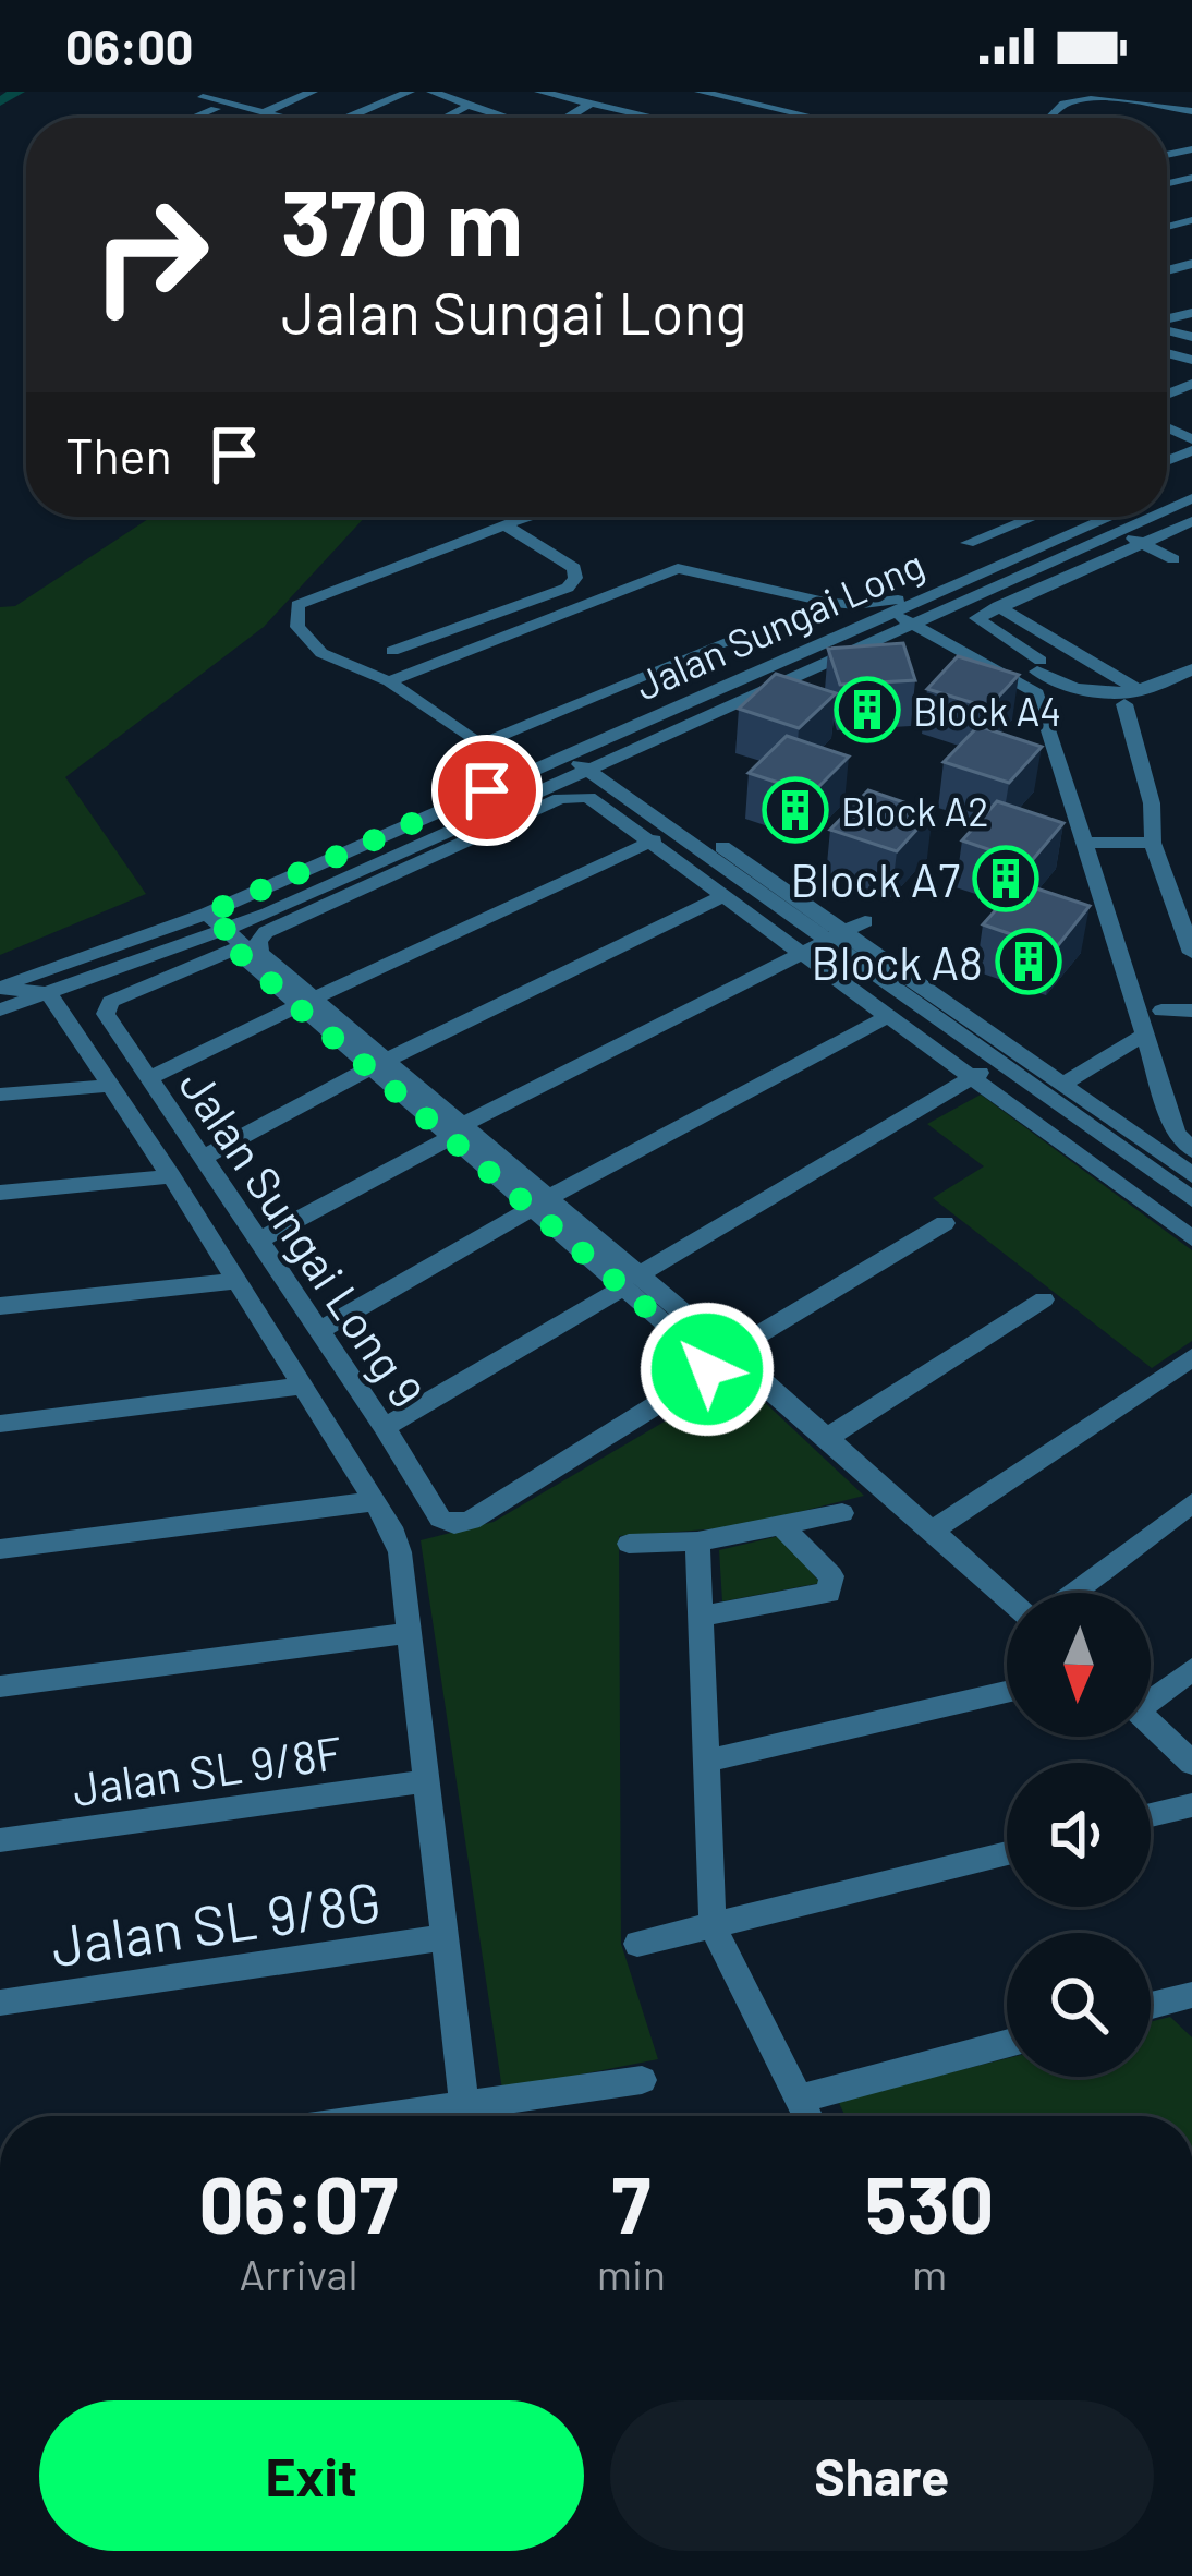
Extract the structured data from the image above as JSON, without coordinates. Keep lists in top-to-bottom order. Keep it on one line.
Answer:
{"streets":{"street":["Jalan Sungai Long","Jalan Sungai Long 9","Jalan SL 9/8F","Jalan SL 9/8G"]},"crossings":[["Jalan Sungai Long","Jalan Sungai Long 9"]],"places":{"building":["Block A4","Block A2","Block A7","Block A8"]},"north":"bottom","page":{"status":"06:00","turn":["370 m","Jalan Sungai Long"],"then":"Then","eta":["06:07","Arrival","7","min","530","m"],"buttons":["Exit","Share"]}}
